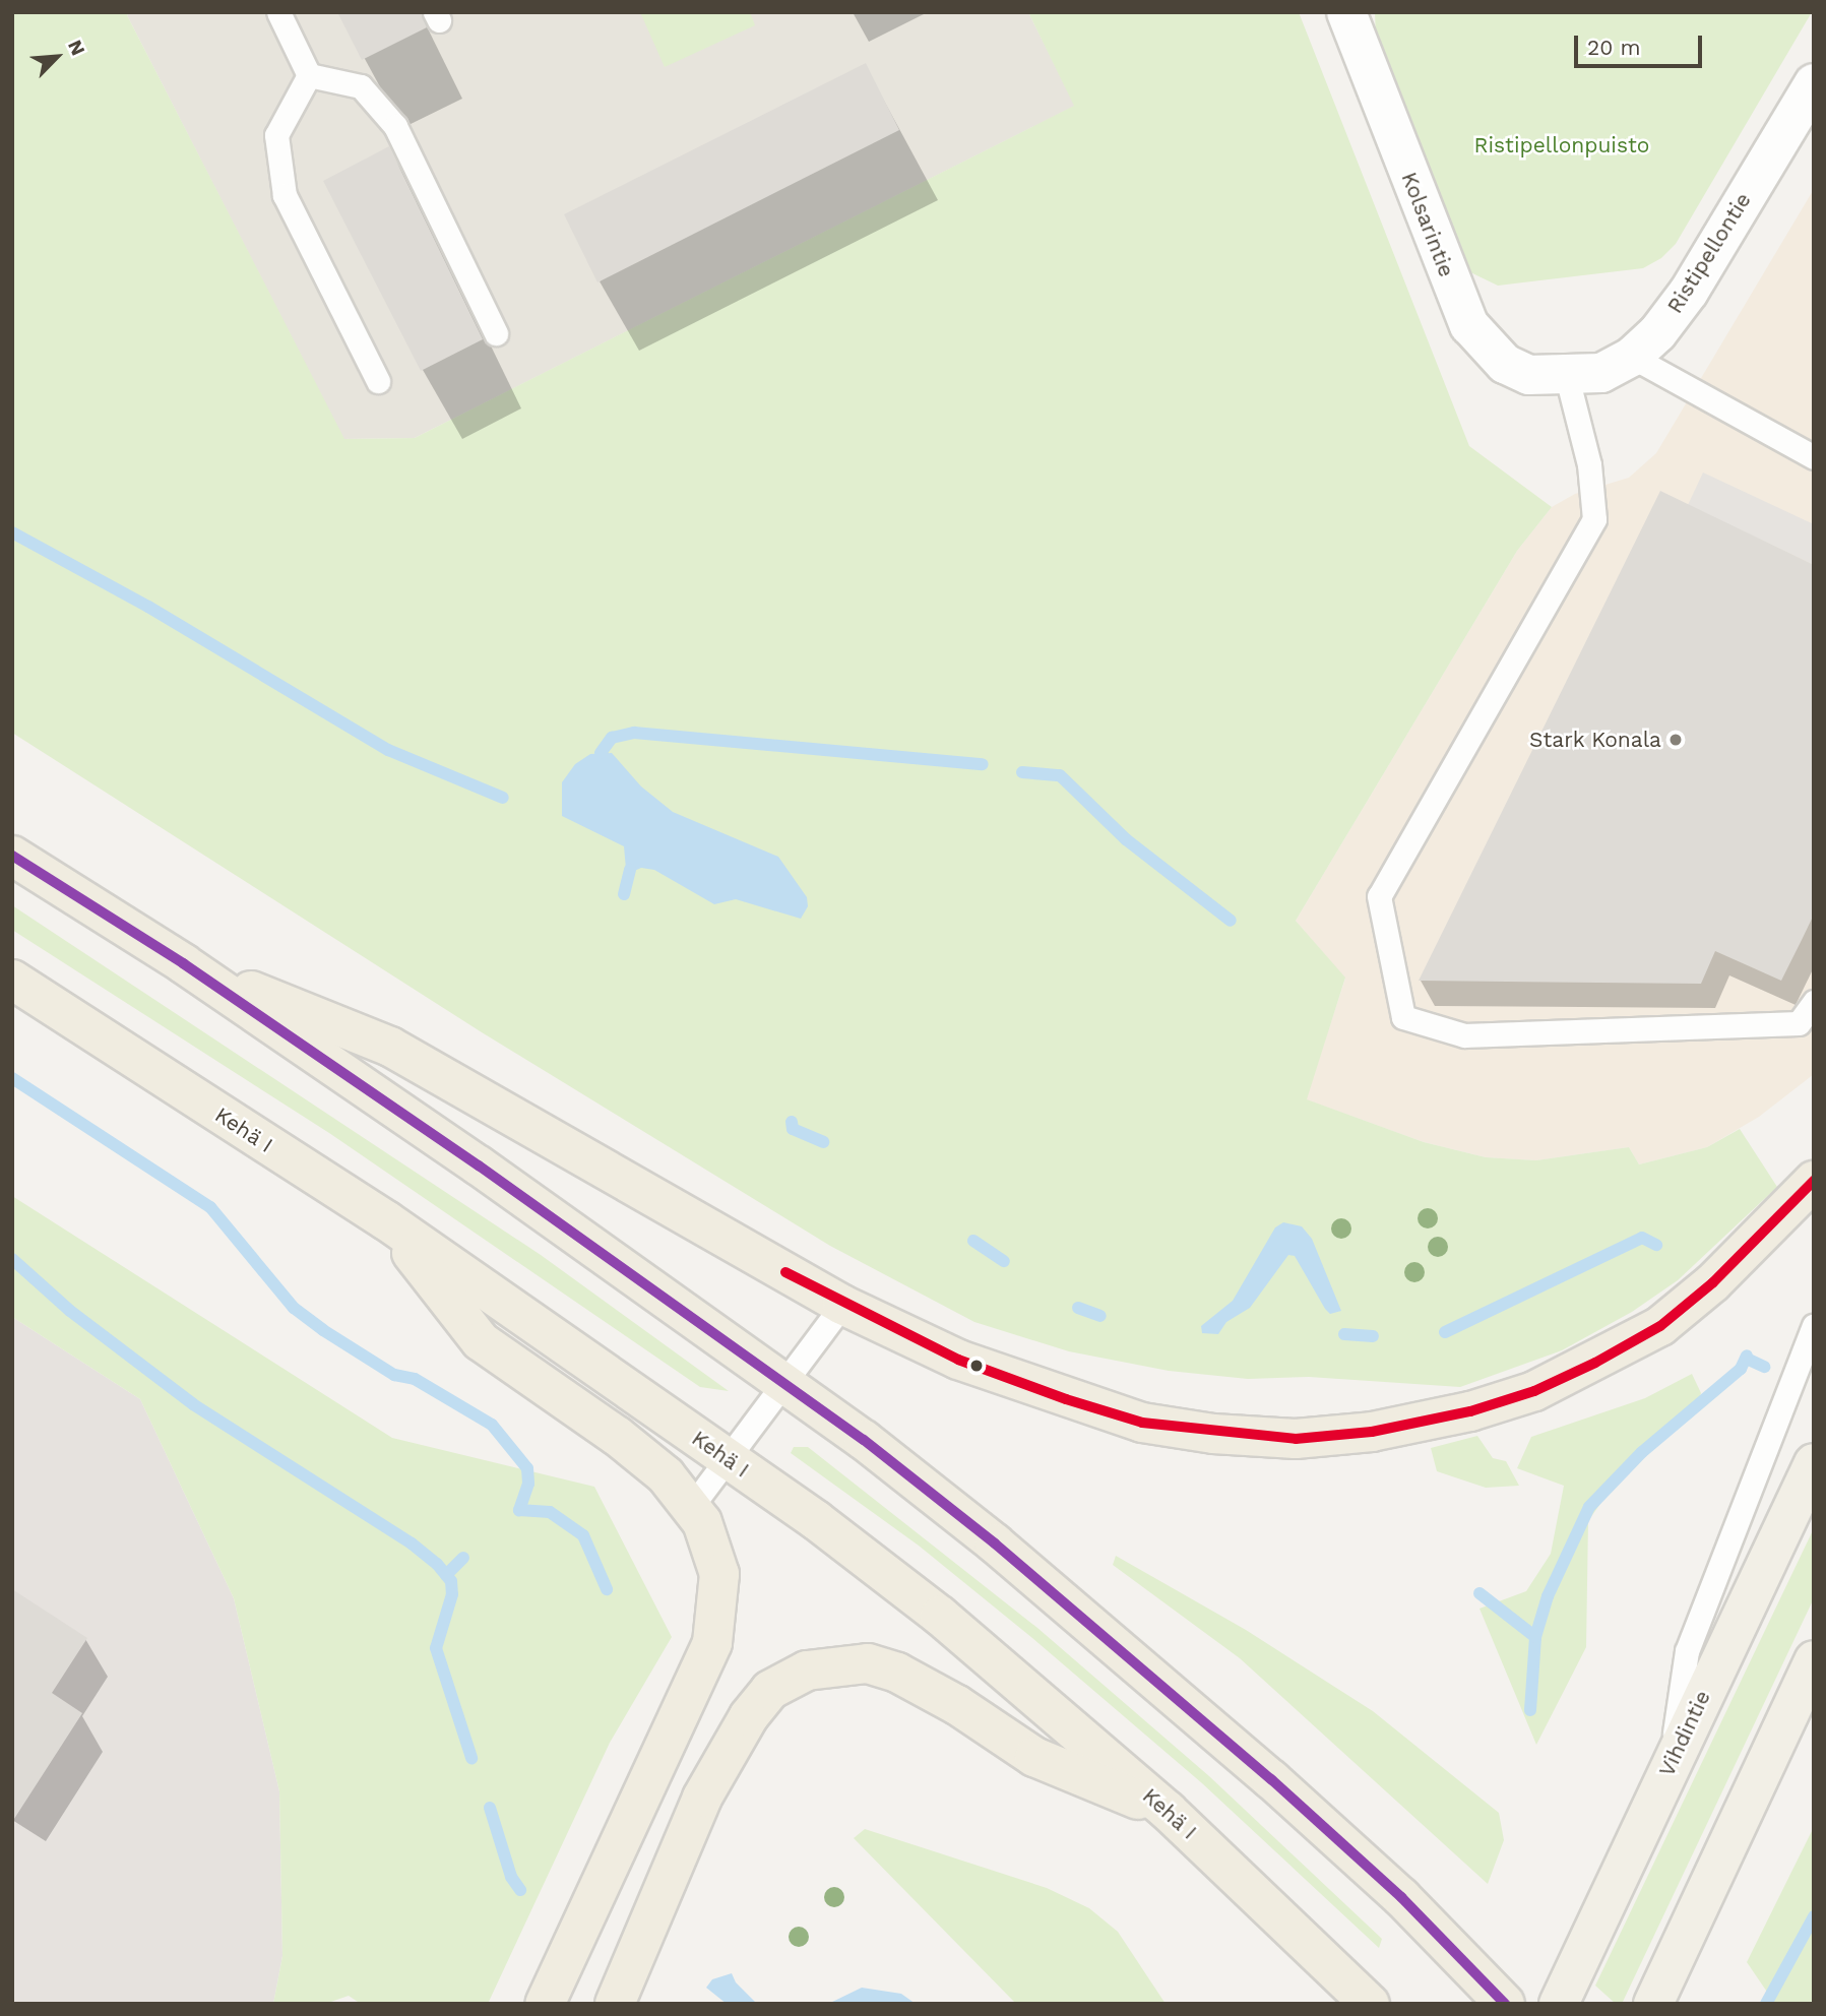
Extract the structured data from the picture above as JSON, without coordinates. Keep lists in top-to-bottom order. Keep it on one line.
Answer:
{"streets":{"highway":["Kehä I"],"main road":["Vihdintie"],"street":["Kolsarintie","Ristipellontie"]},"crossings":[["Kolsarintie","Ristipellontie"]],"parks":["Ristipellonpuisto"],"places":["Stark Konala"],"scale_bar":"20 m","north":"top right"}
